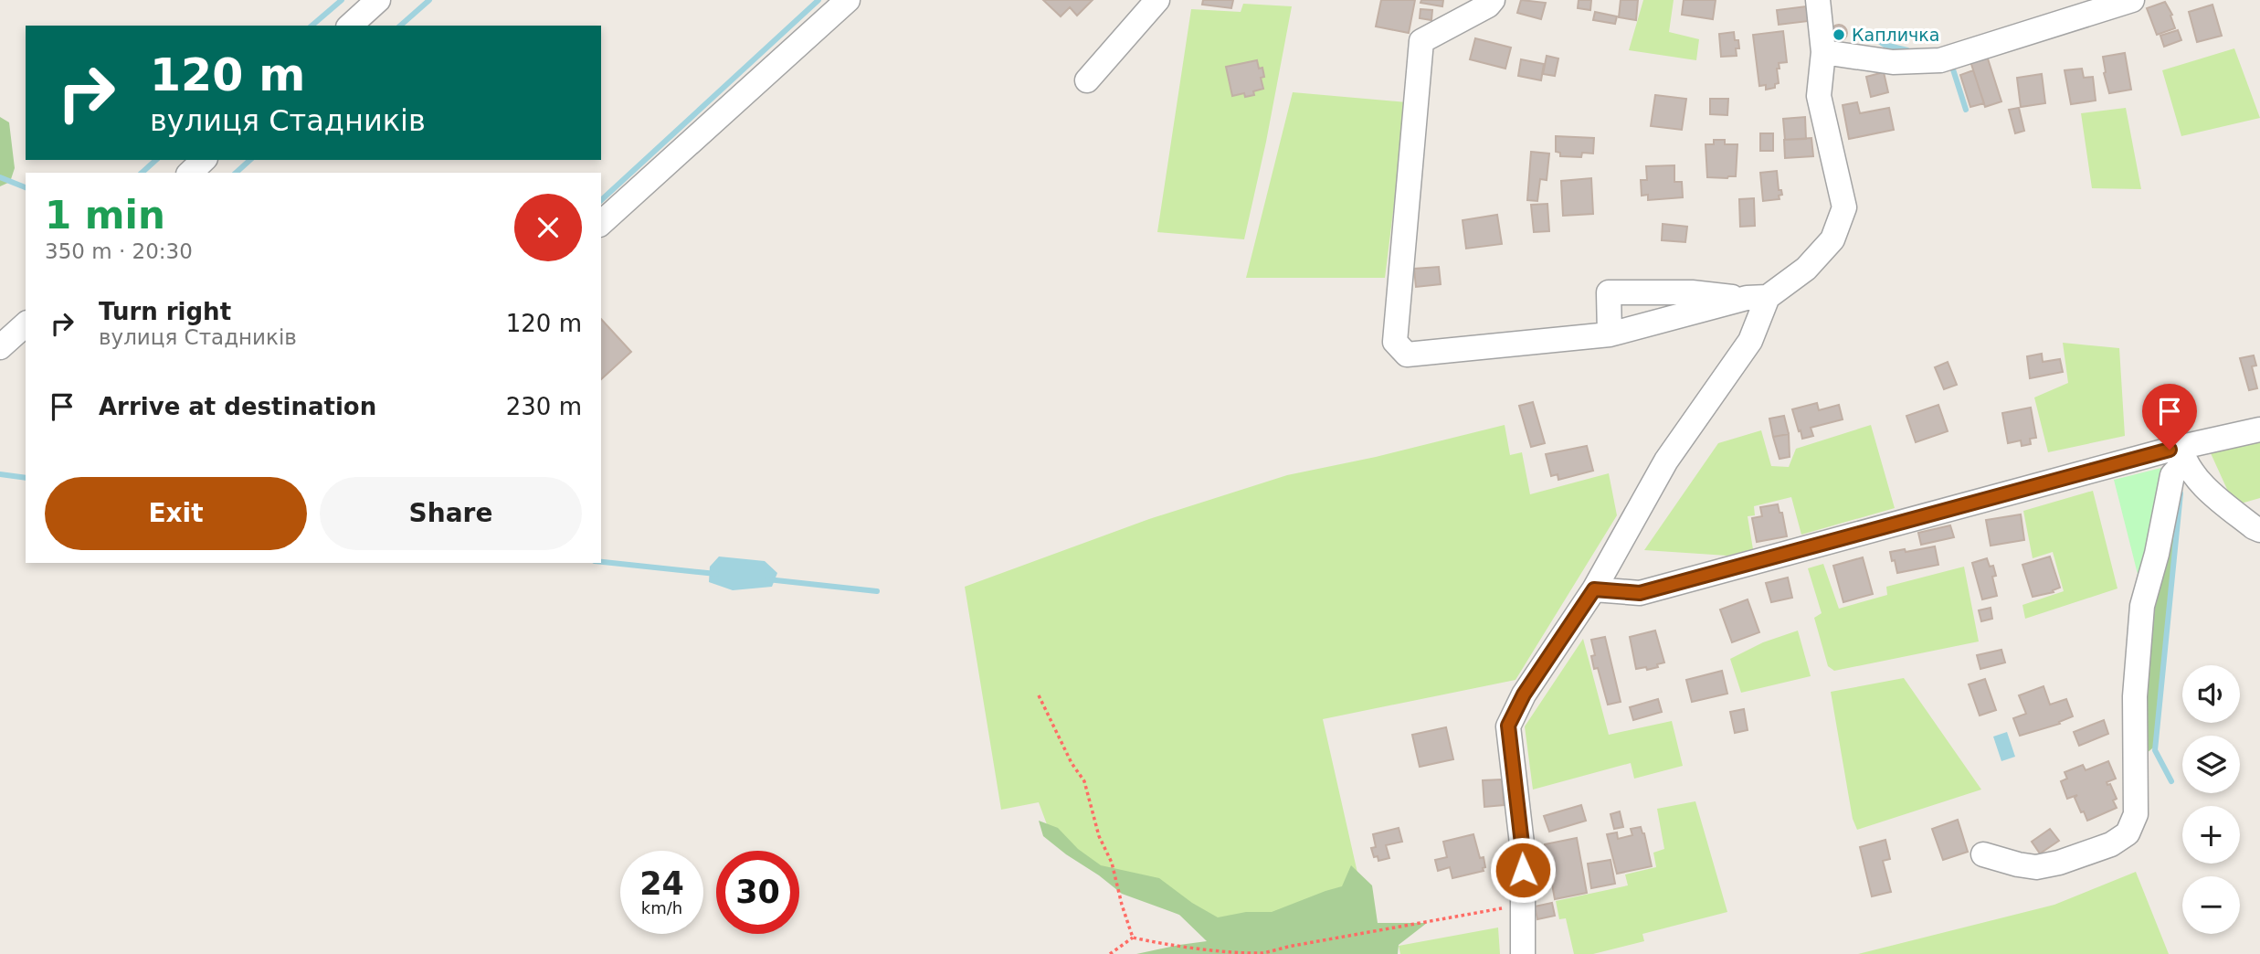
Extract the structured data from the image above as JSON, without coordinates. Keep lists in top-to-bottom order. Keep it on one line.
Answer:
{"places":["Капличка"],"page":{"turn":["120 m","вулиця Стадників"],"heading":["1 min","350 m · 20:30"],"list":[{"name":"Turn right","note":"вулиця Стадників","value":"120 m"},{"name":"Arrive at destination","value":"230 m"}],"buttons":["Exit","Share"],"map_buttons":["+","−"],"speed":"24 km/h","limit":"30"}}
